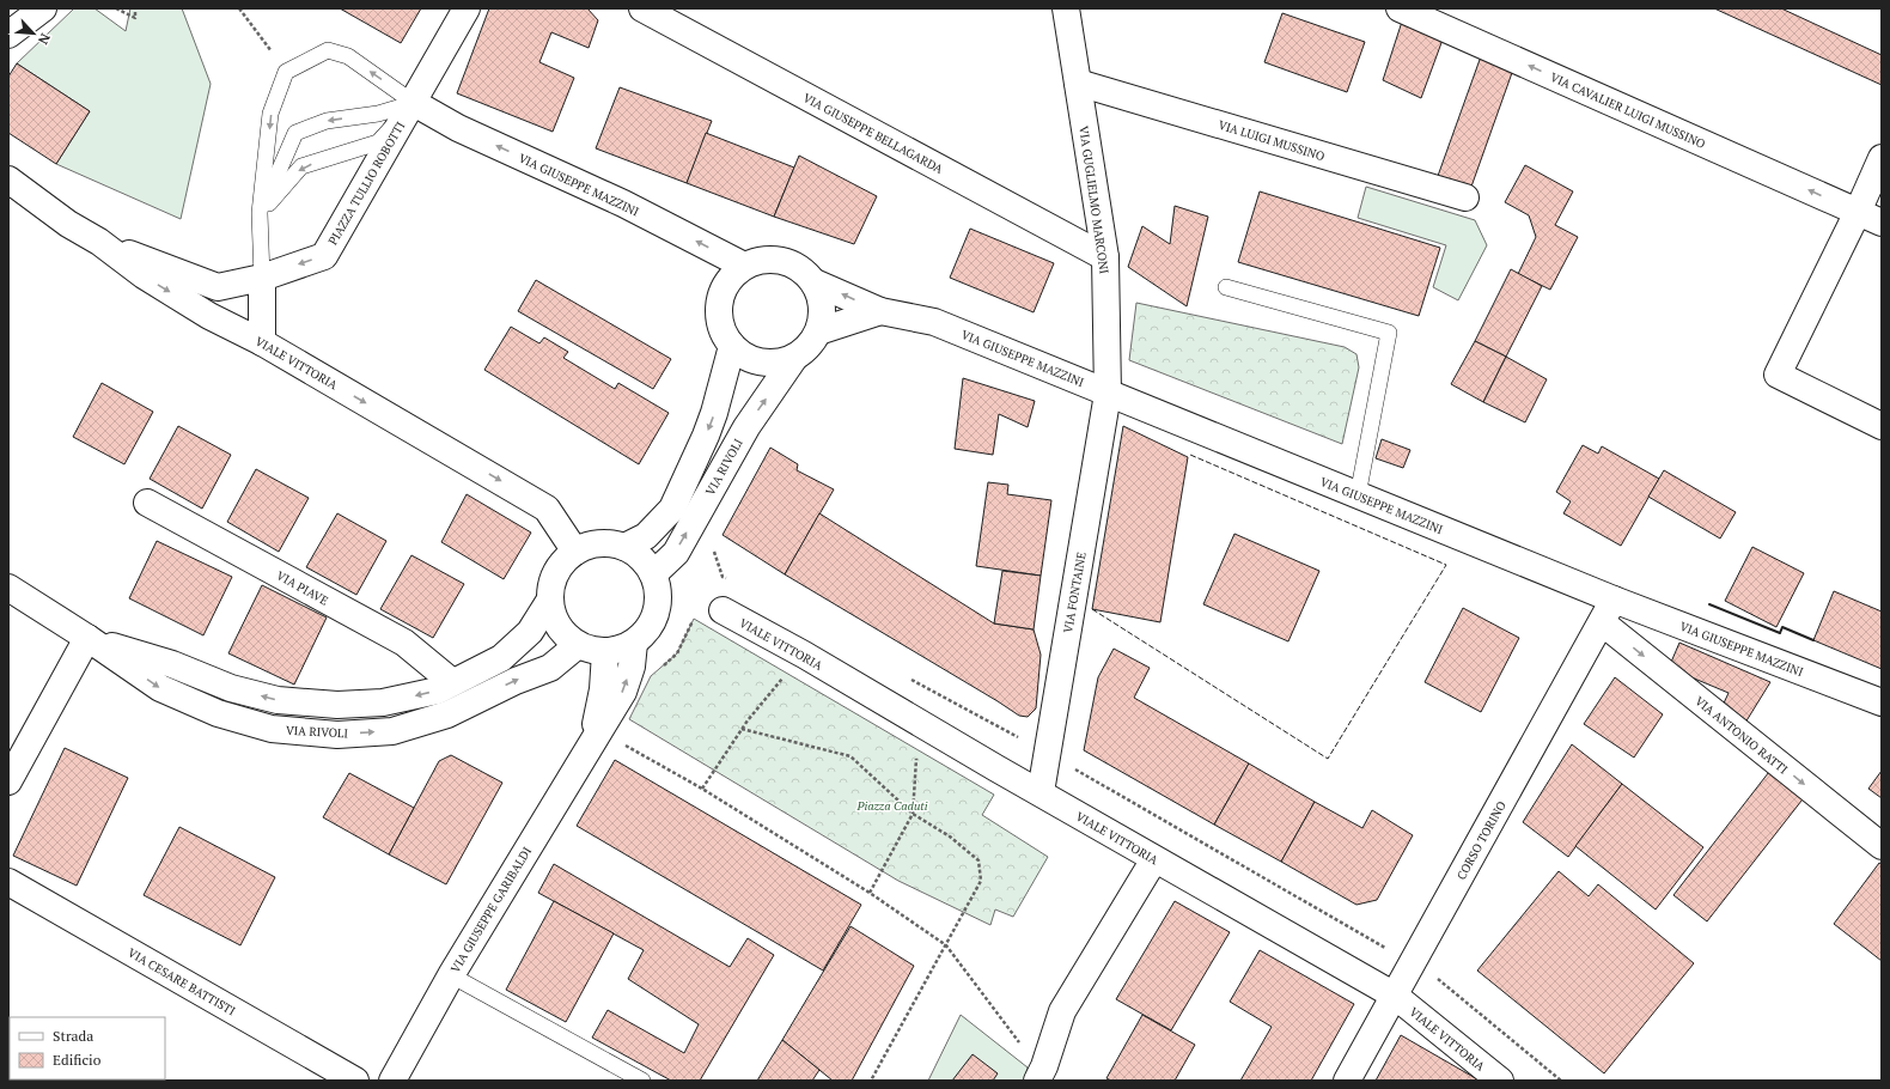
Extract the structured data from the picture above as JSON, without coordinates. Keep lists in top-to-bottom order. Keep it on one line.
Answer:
{"streets":{"street":["VIA CAVALIER LUIGI MUSSINO","VIA GIUSEPPE BELLAGARDA","VIA LUIGI MUSSINO","PIAZZA TULLIO ROBOTTI","VIA GIUSEPPE MAZZINI","VIA GUGLIELMO MARCONI","VIALE VITTORIA","VIA RIVOLI","VIA PIAVE","VIA FONTAINE","VIA ANTONIO RATTI","CORSO TORINO","VIA GIUSEPPE GARIBALDI","VIA CESARE BATTISTI"]},"crossings":[["VIA GIUSEPPE BELLAGARDA","VIA GUGLIELMO MARCONI"],["VIA LUIGI MUSSINO","VIA GUGLIELMO MARCONI"],["PIAZZA TULLIO ROBOTTI","VIA GIUSEPPE MAZZINI"],["PIAZZA TULLIO ROBOTTI","VIALE VITTORIA"],["VIA GIUSEPPE MAZZINI","VIA GUGLIELMO MARCONI"],["VIA GIUSEPPE MAZZINI","VIA RIVOLI"],["VIA GIUSEPPE MAZZINI","VIA FONTAINE"],["VIA GIUSEPPE MAZZINI","CORSO TORINO"],["VIA GUGLIELMO MARCONI","VIA FONTAINE"],["VIALE VITTORIA","VIA RIVOLI"],["VIALE VITTORIA","VIA FONTAINE"],["VIALE VITTORIA","CORSO TORINO"],["VIALE VITTORIA","VIA GIUSEPPE GARIBALDI"],["VIA RIVOLI","VIA PIAVE"],["VIA RIVOLI","VIA GIUSEPPE GARIBALDI"],["VIA ANTONIO RATTI","CORSO TORINO"]],"one_way":["VIA CAVALIER LUIGI MUSSINO","PIAZZA TULLIO ROBOTTI","VIA ANTONIO RATTI"],"parks":["Piazza Caduti"],"legend":["Strada","Edificio"],"north":"bottom right"}
